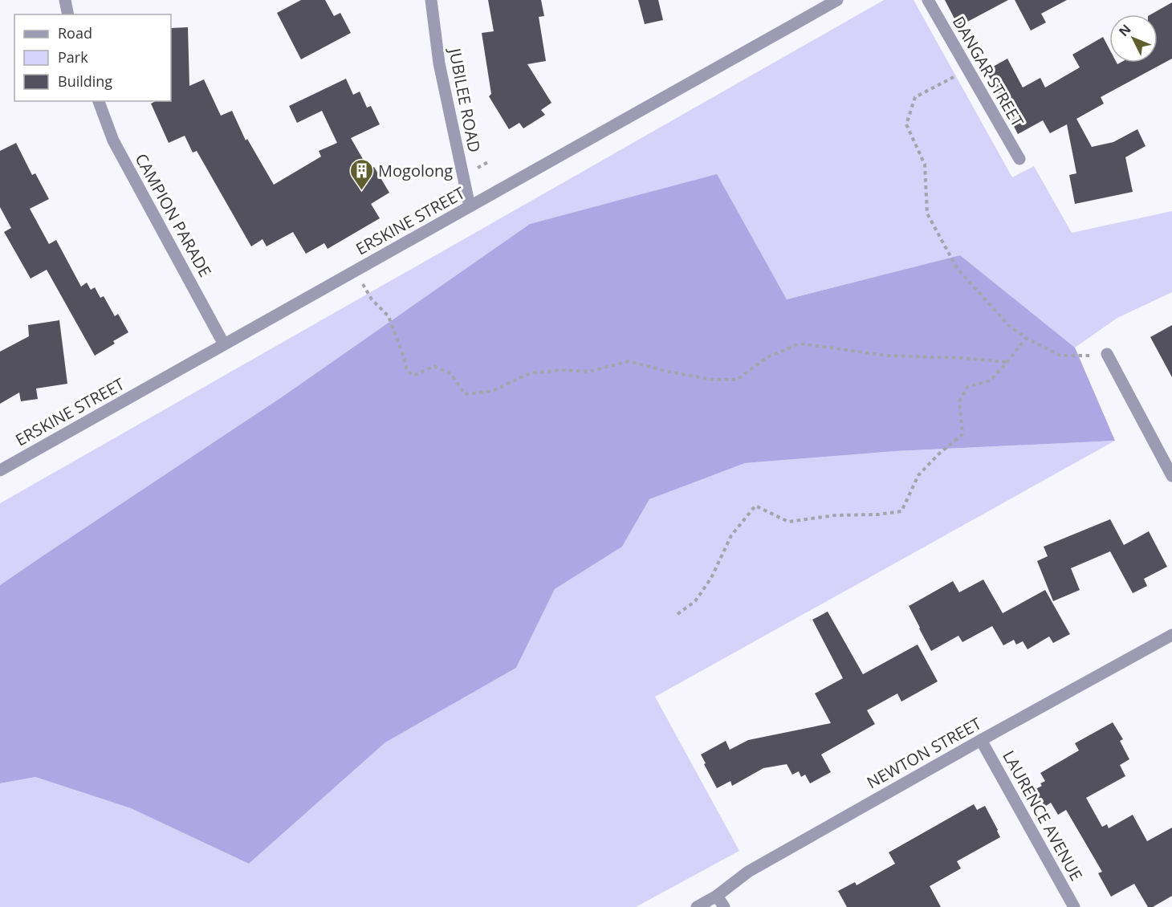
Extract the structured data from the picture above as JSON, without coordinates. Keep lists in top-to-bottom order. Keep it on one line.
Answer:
{"streets":{"street":["DANGAR STREET","JUBILEE ROAD","CAMPION PARADE","ERSKINE STREET","NEWTON STREET","LAURENCE AVENUE"]},"crossings":[["JUBILEE ROAD","ERSKINE STREET"],["CAMPION PARADE","ERSKINE STREET"],["NEWTON STREET","LAURENCE AVENUE"]],"places":{"building":["Mogolong"]},"legend":["Road","Park","Building"],"north":"top left"}
